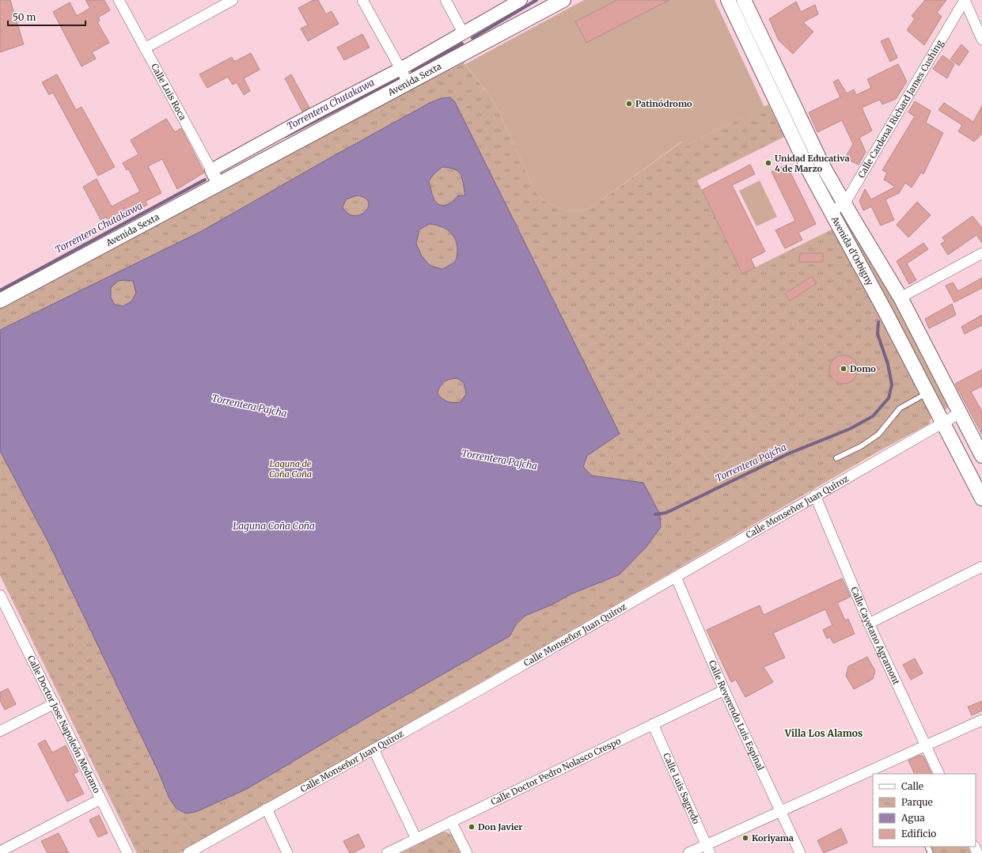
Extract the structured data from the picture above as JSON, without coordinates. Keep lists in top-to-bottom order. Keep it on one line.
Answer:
{"streets":{"main road":["Avenida Sexta","Avenida d'Orbigny"],"street":["Calle Luis Roca","Calle Cardenal Richard James Cushing","Calle Monseñor Juan Quiroz","Calle Cayetano Agramont","Calle Reverendo Luis Espinal","Calle Doctor Jose Napoleón Medrano","Calle Doctor Pedro Nolasco Crespo","Calle Luis Sagredo"]},"crossings":[["Avenida Sexta","Calle Luis Roca"],["Calle Cardenal Richard James Cushing","Avenida d'Orbigny"],["Avenida d'Orbigny","Calle Monseñor Juan Quiroz"],["Calle Monseñor Juan Quiroz","Calle Cayetano Agramont"],["Calle Monseñor Juan Quiroz","Calle Reverendo Luis Espinal"],["Calle Reverendo Luis Espinal","Calle Doctor Pedro Nolasco Crespo"],["Calle Doctor Pedro Nolasco Crespo","Calle Luis Sagredo"]],"districts":["Villa Los Alamos"],"water":["Torrentera Chutakawa","Torrentera Pajcha","Laguna Coña Coña"],"parks":["Laguna de Coña Coña"],"places":["Patinódromo","Unidad Educativa 4 de Marzo","Domo","Don Javier","Koriyama"],"legend":["Calle","Parque","Agua","Edificio"],"scale_bar":"50 m"}
